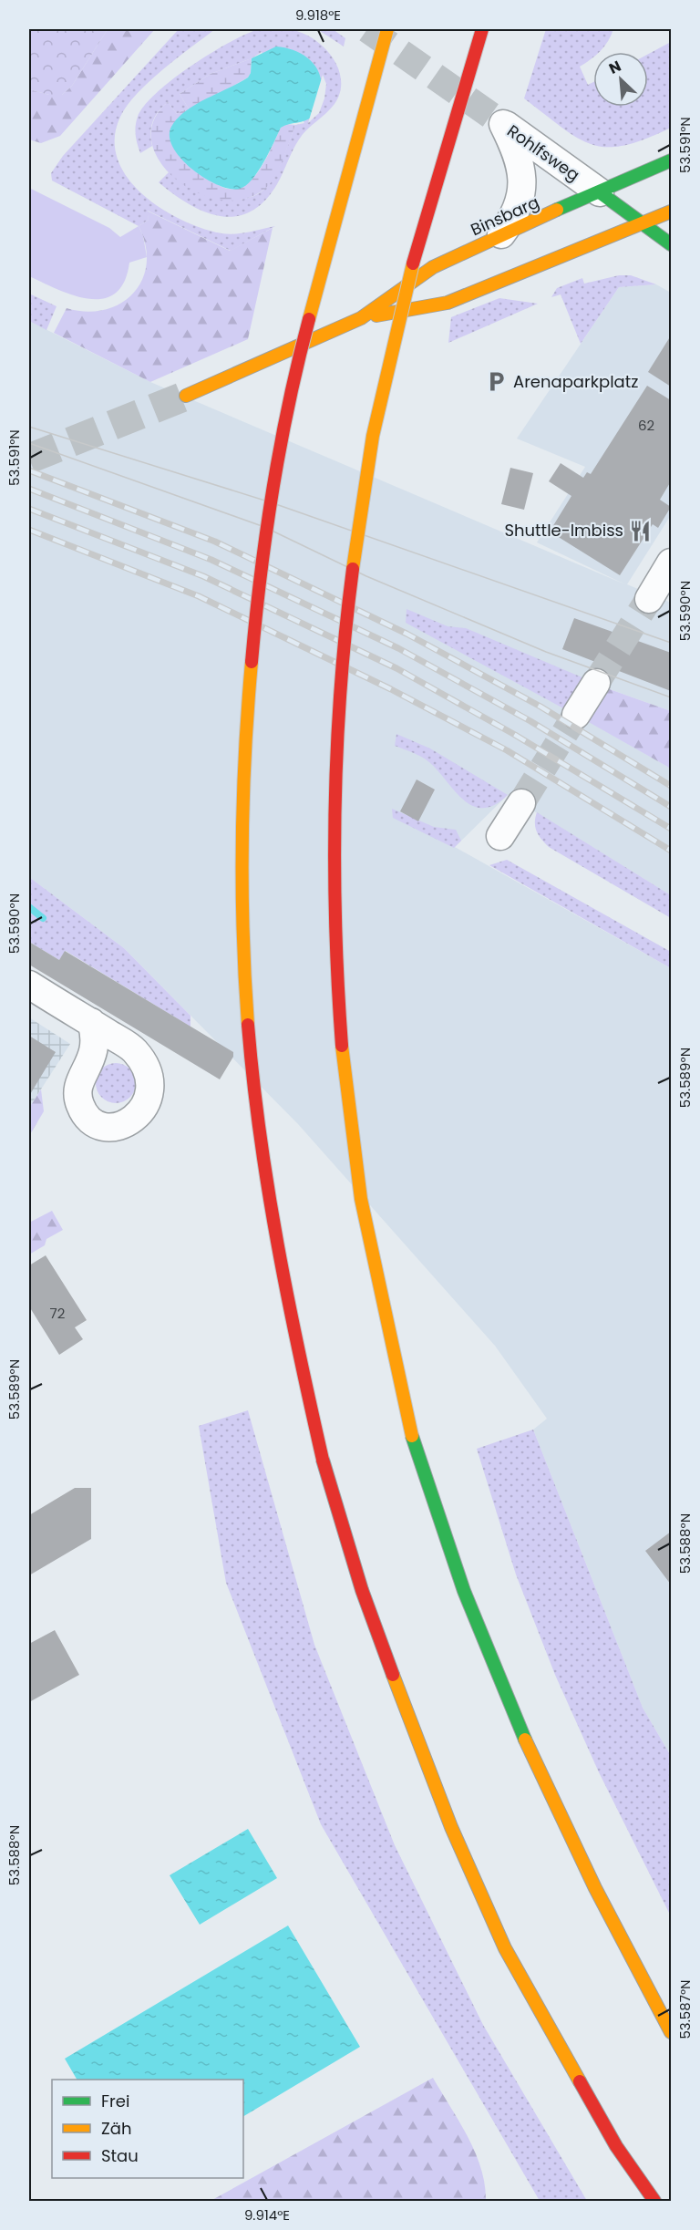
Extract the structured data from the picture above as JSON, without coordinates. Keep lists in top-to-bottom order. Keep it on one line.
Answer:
{"streets":{"main road":["Binsbarg"],"street":["Rohlfsweg"]},"crossings":[["Rohlfsweg","Binsbarg"]],"places":{"parking":["Arenaparkplatz"],"restaurant":["Shuttle-Imbiss"]},"house_numbers":["62","72"],"legend":["Frei","Zäh","Stau"],"north":"top left","coordinates":["9.918°E","53.591°N","53.590°N","53.589°N","53.588°N","53.587°N","9.914°E"]}
